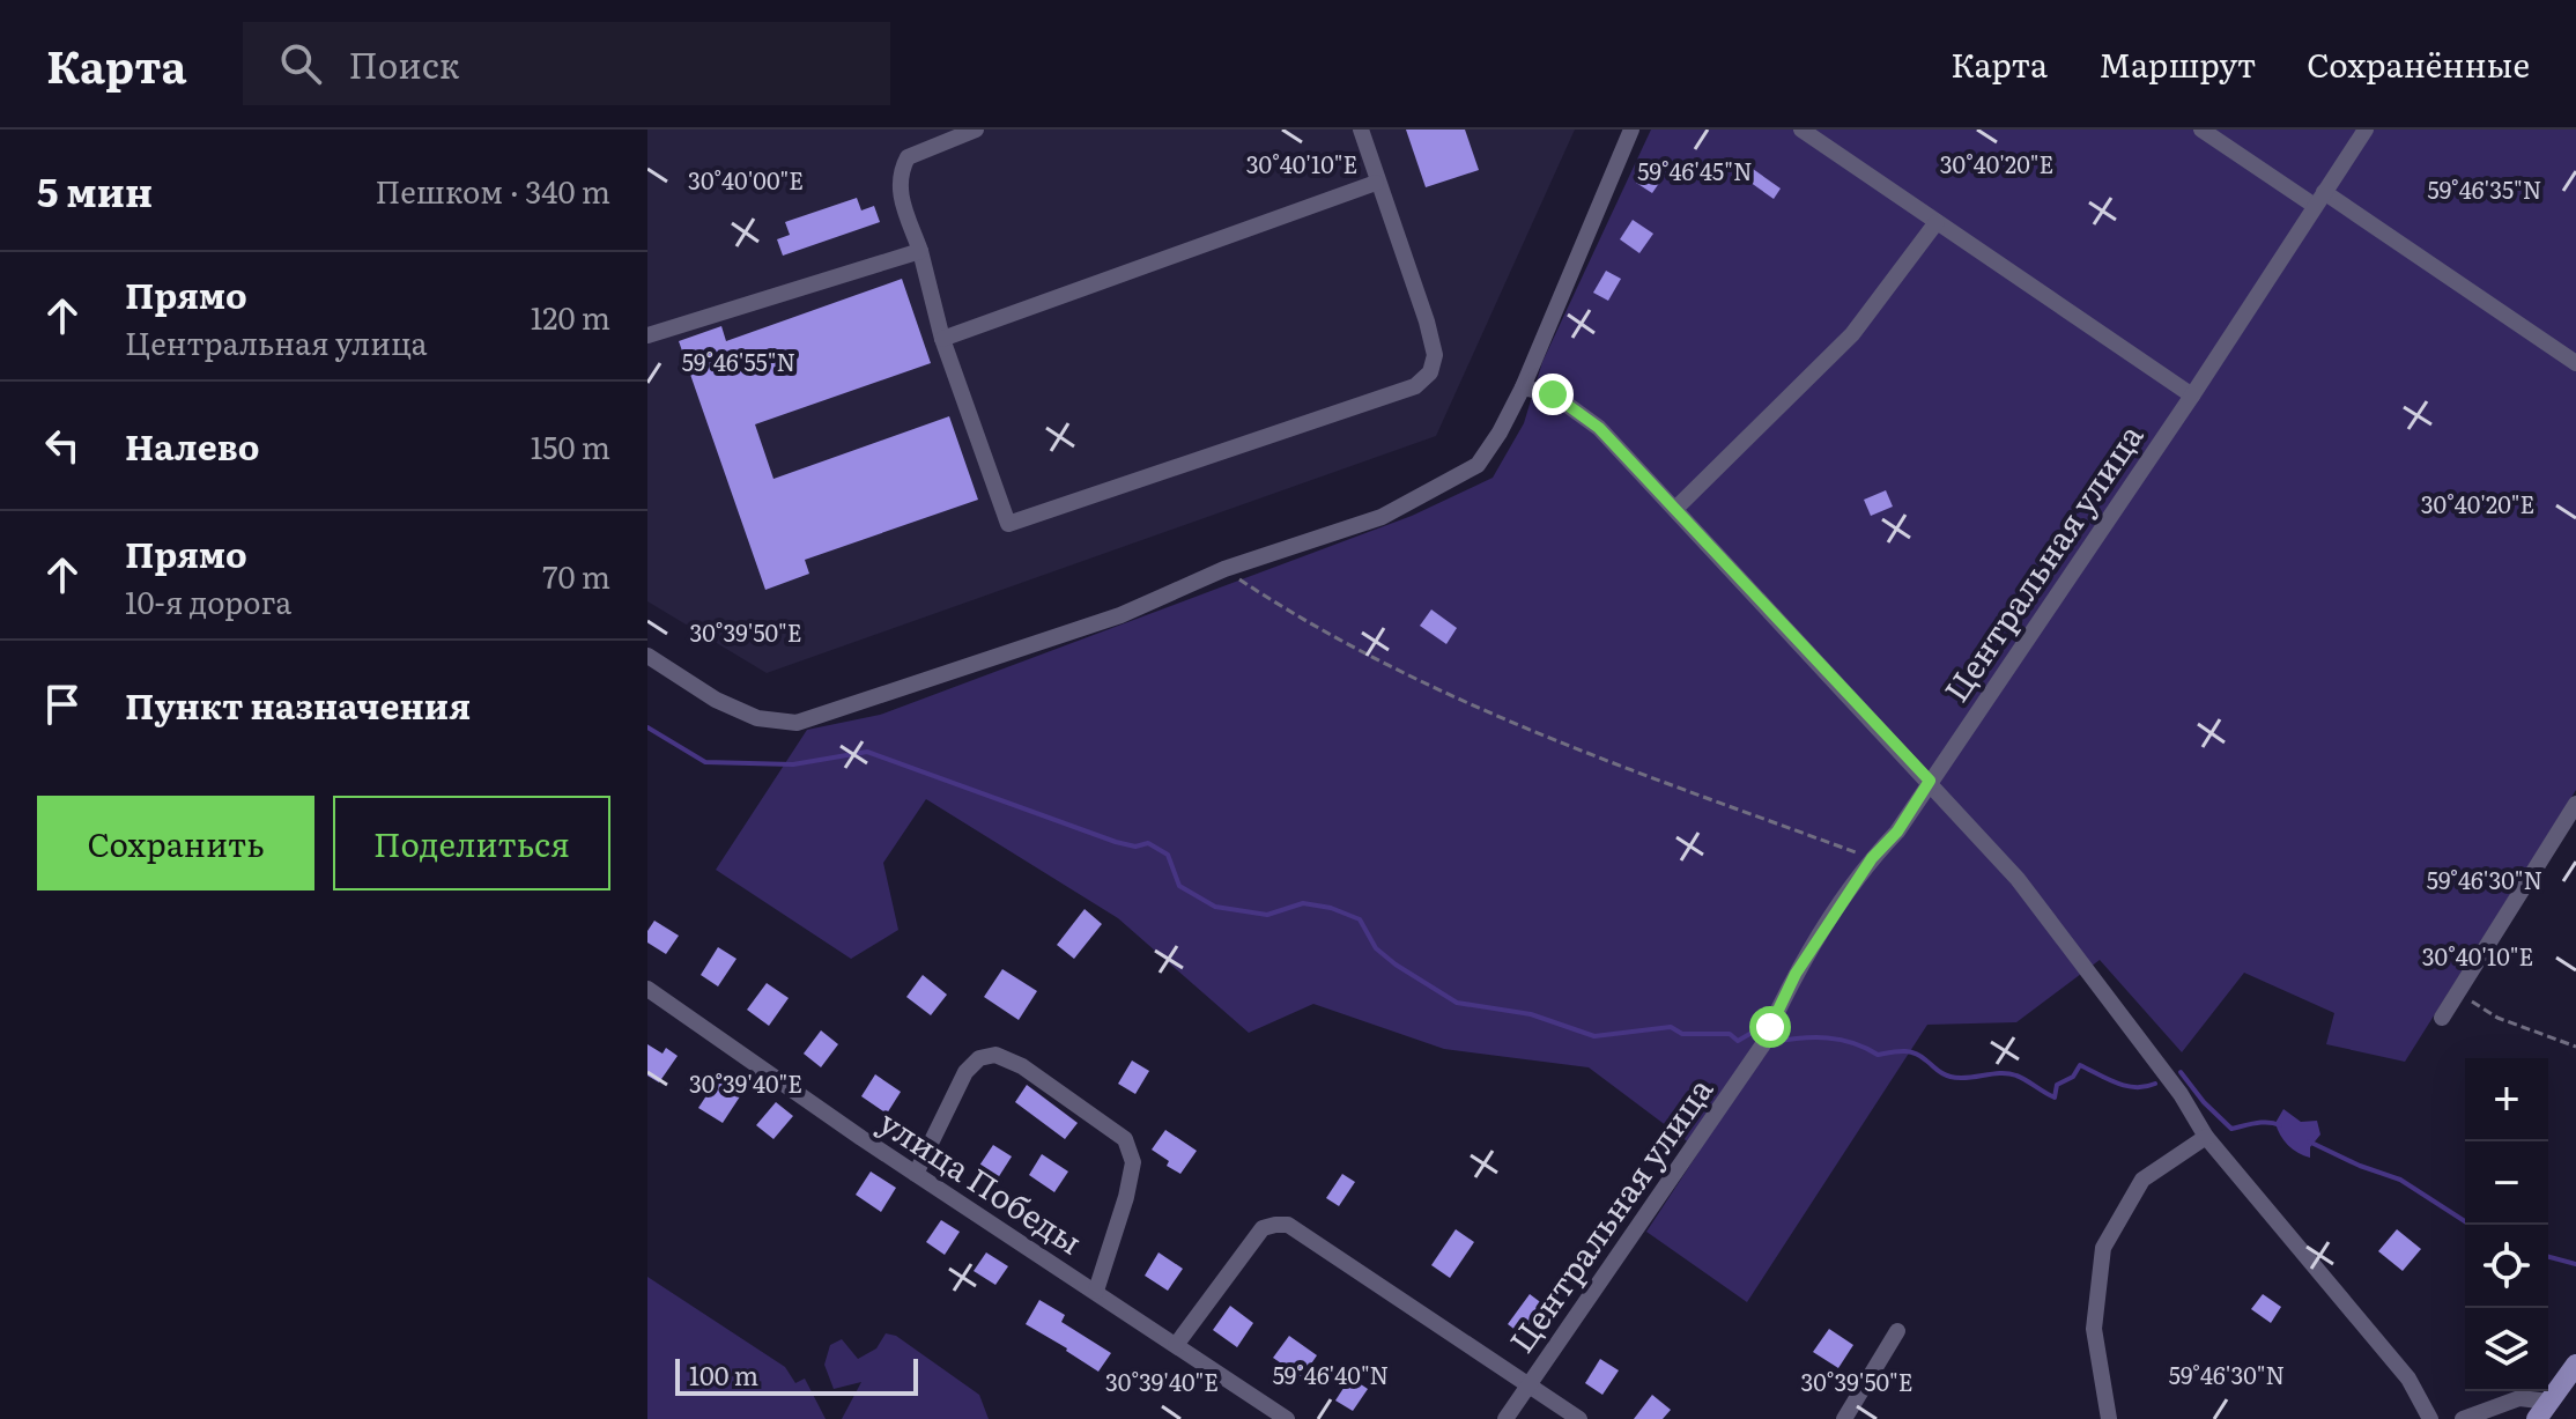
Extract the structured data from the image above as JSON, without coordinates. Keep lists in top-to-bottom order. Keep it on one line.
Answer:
{"streets":{"street":["Центральная улица","улица Победы"]},"scale_bar":"100 m","page":{"header":"Карта","search":"Поиск","nav":["Карта","Маршрут","Сохранённые"],"heading":["5 мин","Пешком · 340 m"],"list":[["Прямо","Центральная улица","120 m"],["Налево","150 m"],["Прямо","10-я дорога","70 m"],"Пункт назначения"],"buttons":["Сохранить","Поделиться"],"map_buttons":["+","−"],"scale":"100 m"},"coordinates":["30°40'10\"E","30°40'20\"E","59°46'45\"N","30°40'00\"E","59°46'35\"N","59°46'55\"N","30°39'50\"E","59°46'30\"N","30°39'40\"E","59°46'40\"N"]}
